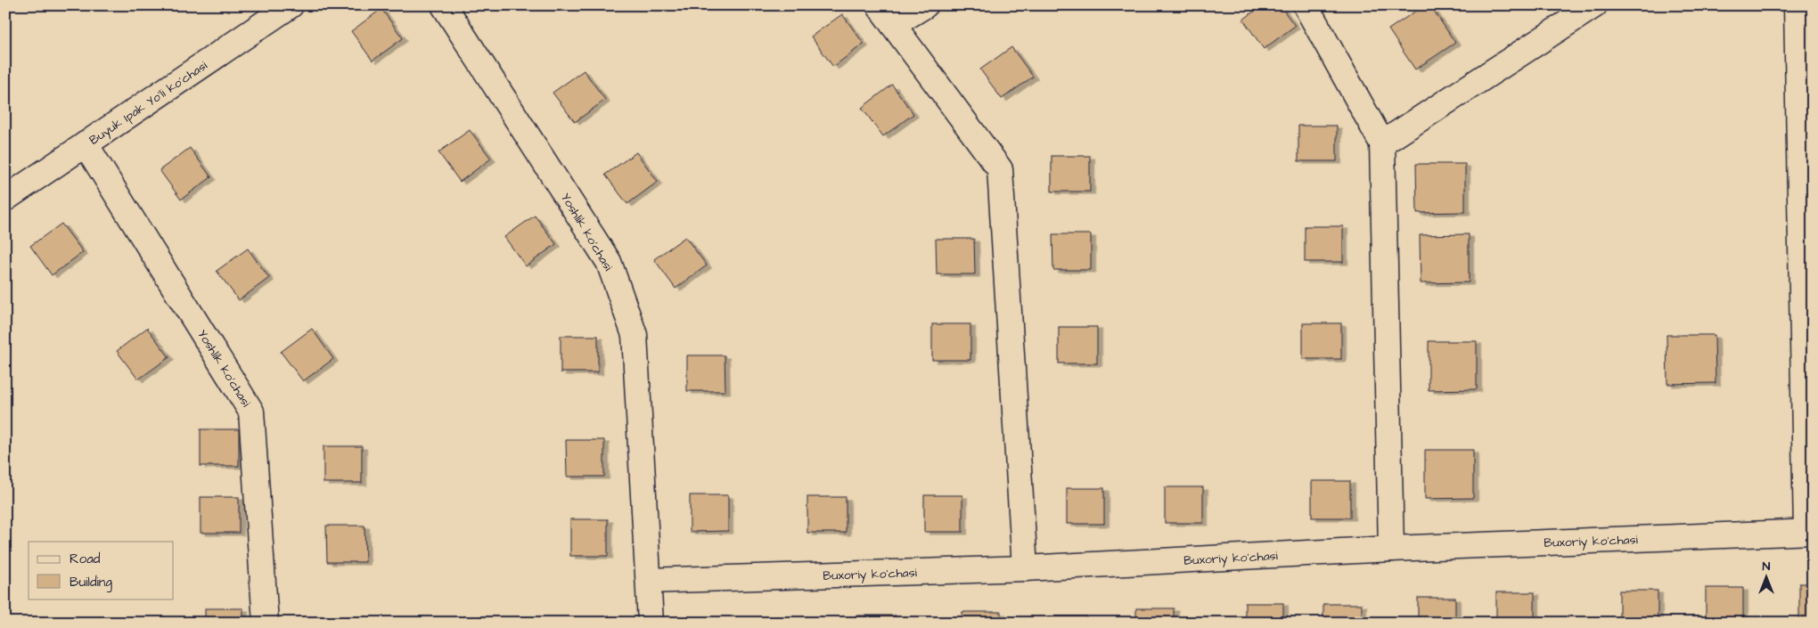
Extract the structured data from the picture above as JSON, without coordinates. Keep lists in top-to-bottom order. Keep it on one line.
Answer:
{"streets":{"street":["Buyuk Ipak Yo'li ko'chasi","Yoshlik ko'chasi","Buxoriy ko'chasi"]},"crossings":[["Buyuk Ipak Yo'li ko'chasi","Yoshlik ko'chasi"],["Yoshlik ko'chasi","Buxoriy ko'chasi"]],"legend":["Road","Building"],"north":"top"}
